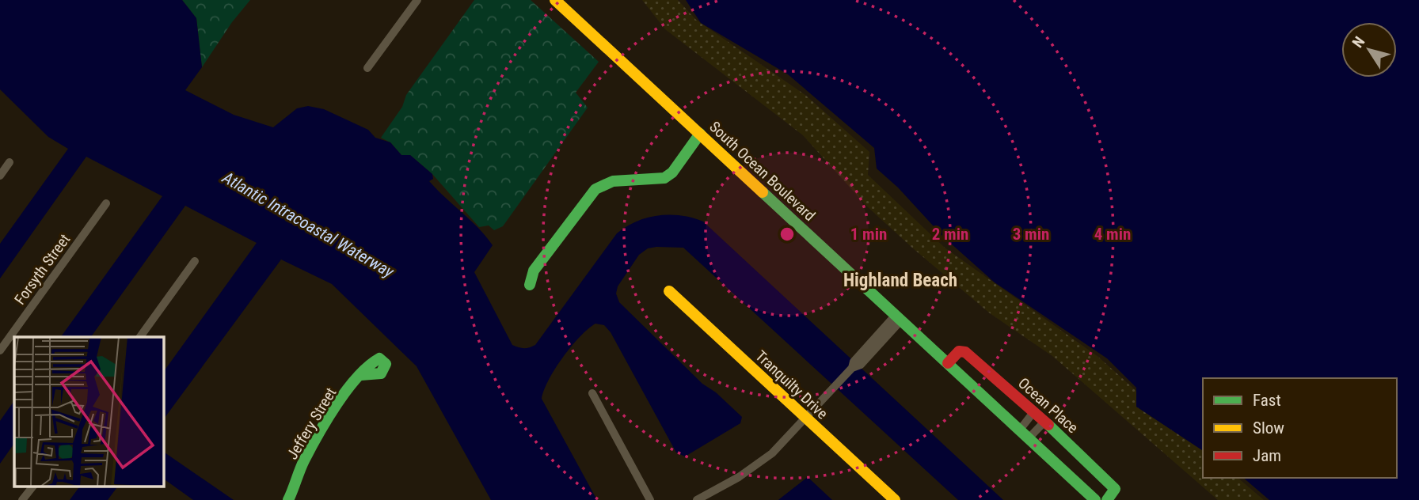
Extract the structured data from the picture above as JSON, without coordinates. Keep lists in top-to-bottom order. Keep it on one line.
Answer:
{"streets":{"street":["South Ocean Boulevard","Forsyth Street","Tranquilty Drive","Ocean Place","Jeffery Street"]},"crossings":[["South Ocean Boulevard","Ocean Place"]],"districts":["Highland Beach"],"water":["Atlantic Intracoastal Waterway"],"legend":["Fast","Slow","Jam"],"north":"top left","rings":["1 min","2 min","3 min","4 min"]}
